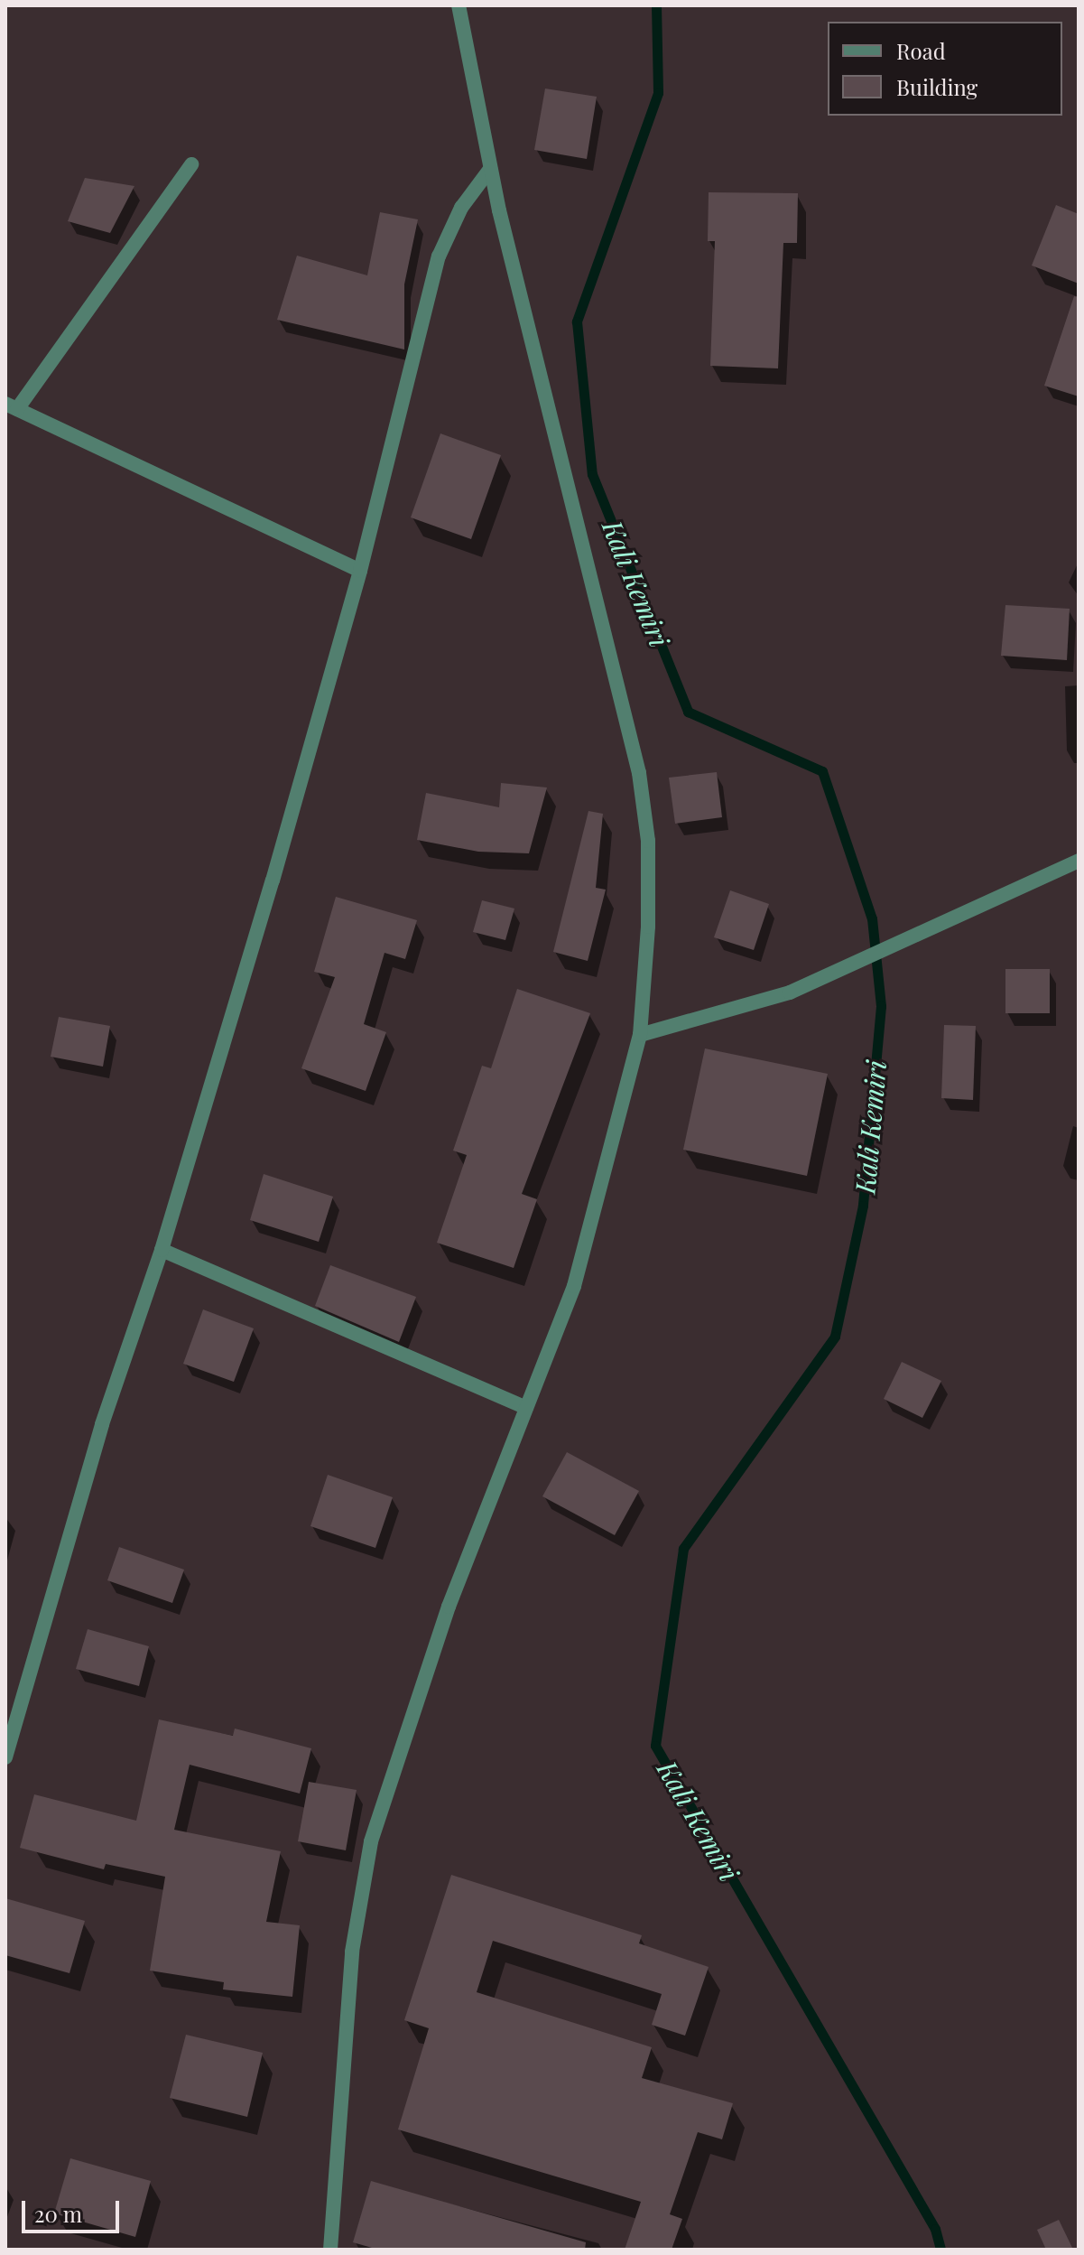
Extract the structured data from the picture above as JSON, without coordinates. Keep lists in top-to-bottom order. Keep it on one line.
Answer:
{"water":["Kali Kemiri"],"legend":["Road","Building"],"scale_bar":"20 m"}
